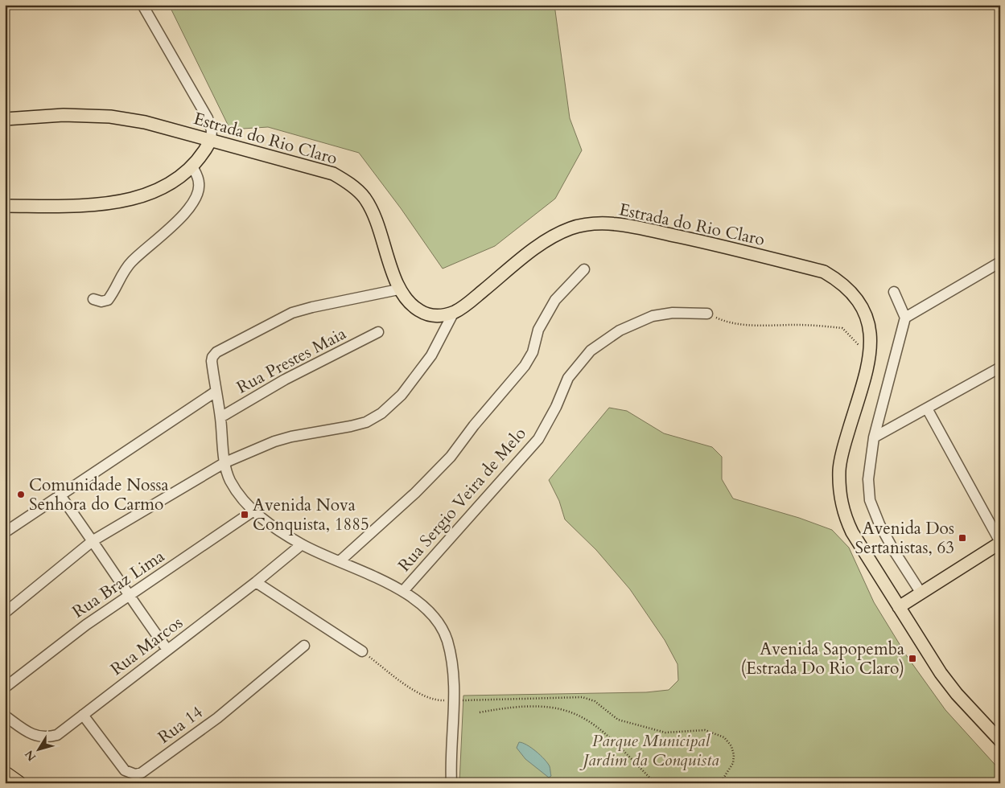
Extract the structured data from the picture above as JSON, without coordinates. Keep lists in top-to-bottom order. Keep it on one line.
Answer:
{"streets":{"main road":["Estrada do Rio Claro"],"street":["Rua Prestes Maia","Rua Sergio Veira de Melo","Rua Braz Lima","Rua Marcos","Rua 14"]},"crossings":[["Rua Marcos","Rua 14"]],"parks":["Parque Municipal Jardim da Conquista"],"places":{"other":["Comunidade Nossa Senhora do Carmo"],"transit":["Avenida Nova Conquista, 1885","Avenida Dos Sertanistas, 63","Avenida Sapopemba (Estrada Do Rio Claro)"]},"north":"bottom left"}
